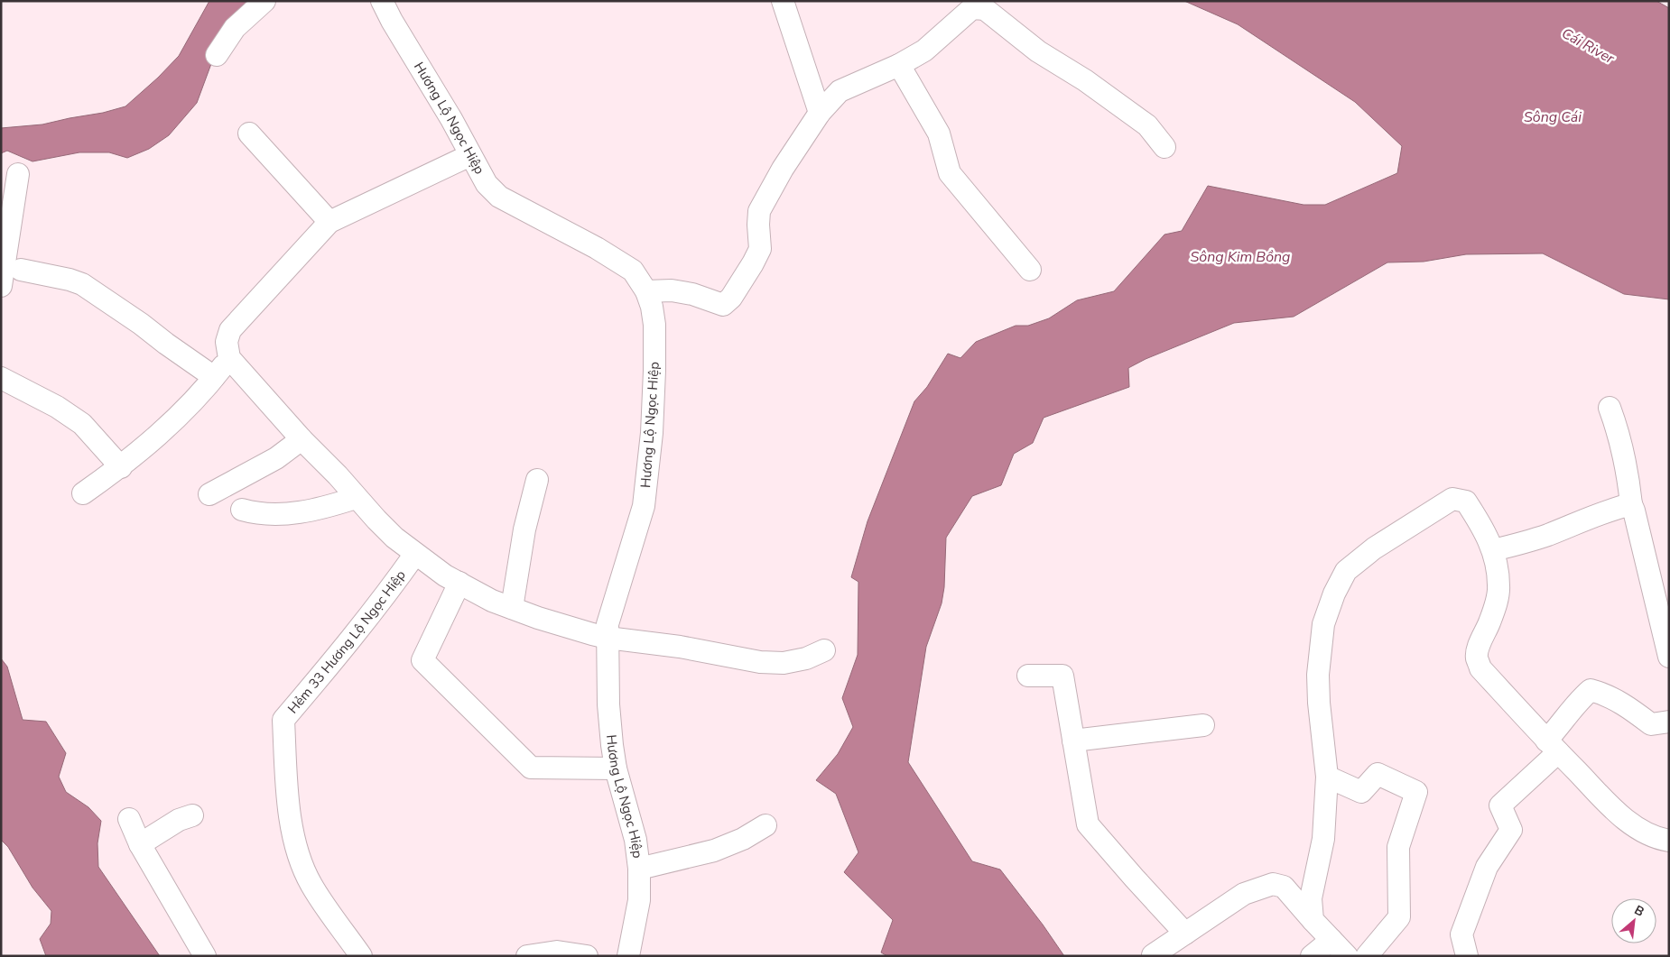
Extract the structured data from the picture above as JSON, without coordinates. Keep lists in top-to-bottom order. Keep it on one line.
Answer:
{"streets":{"street":["Hương Lộ Ngọc Hiệp","Hẻm 33 Hương Lộ Ngọc Hiệp"]},"water":["Cái River","Sông Cái","Sông Kim Bồng"],"north":"top right"}
